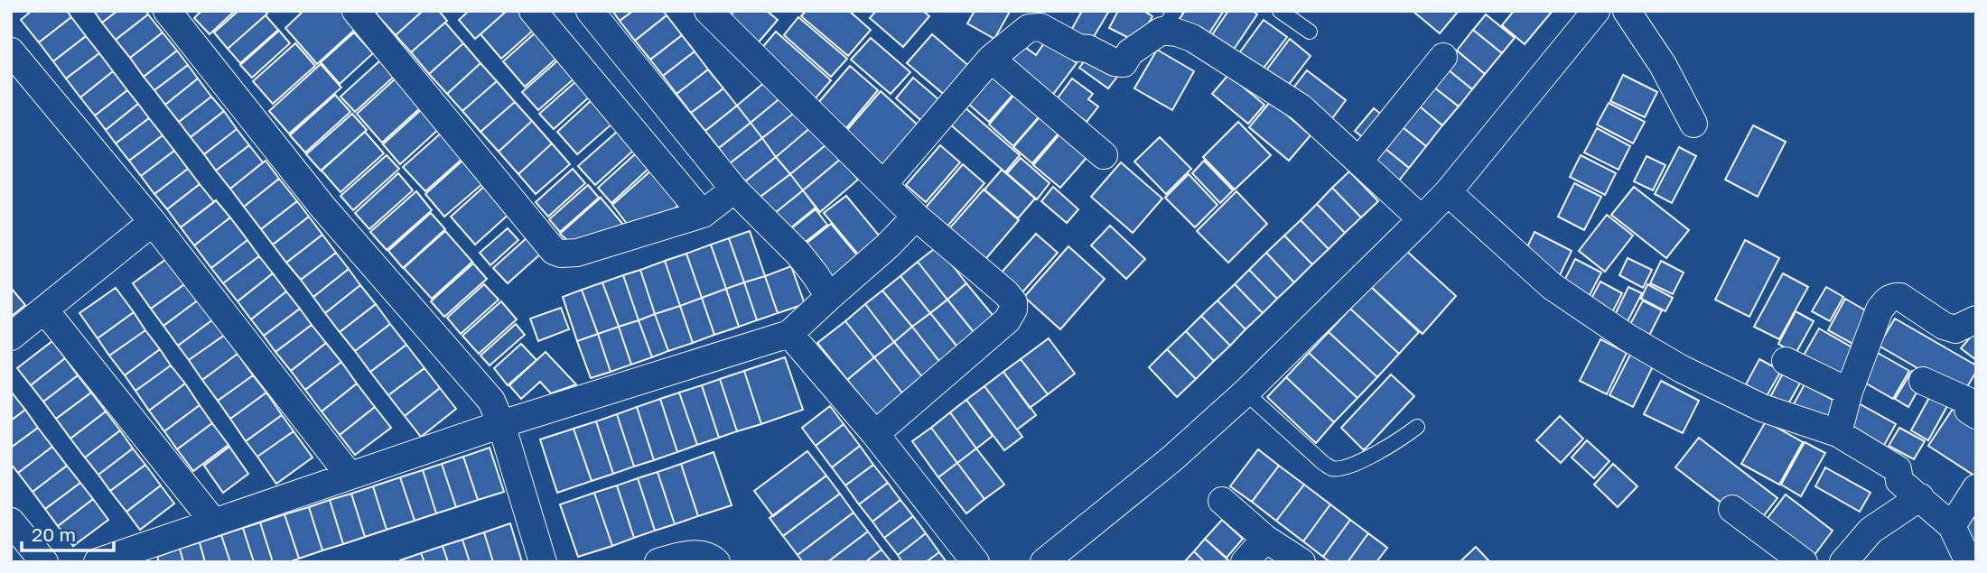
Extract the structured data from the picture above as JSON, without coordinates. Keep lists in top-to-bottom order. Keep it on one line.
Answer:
{"scale_bar":"20 m"}
